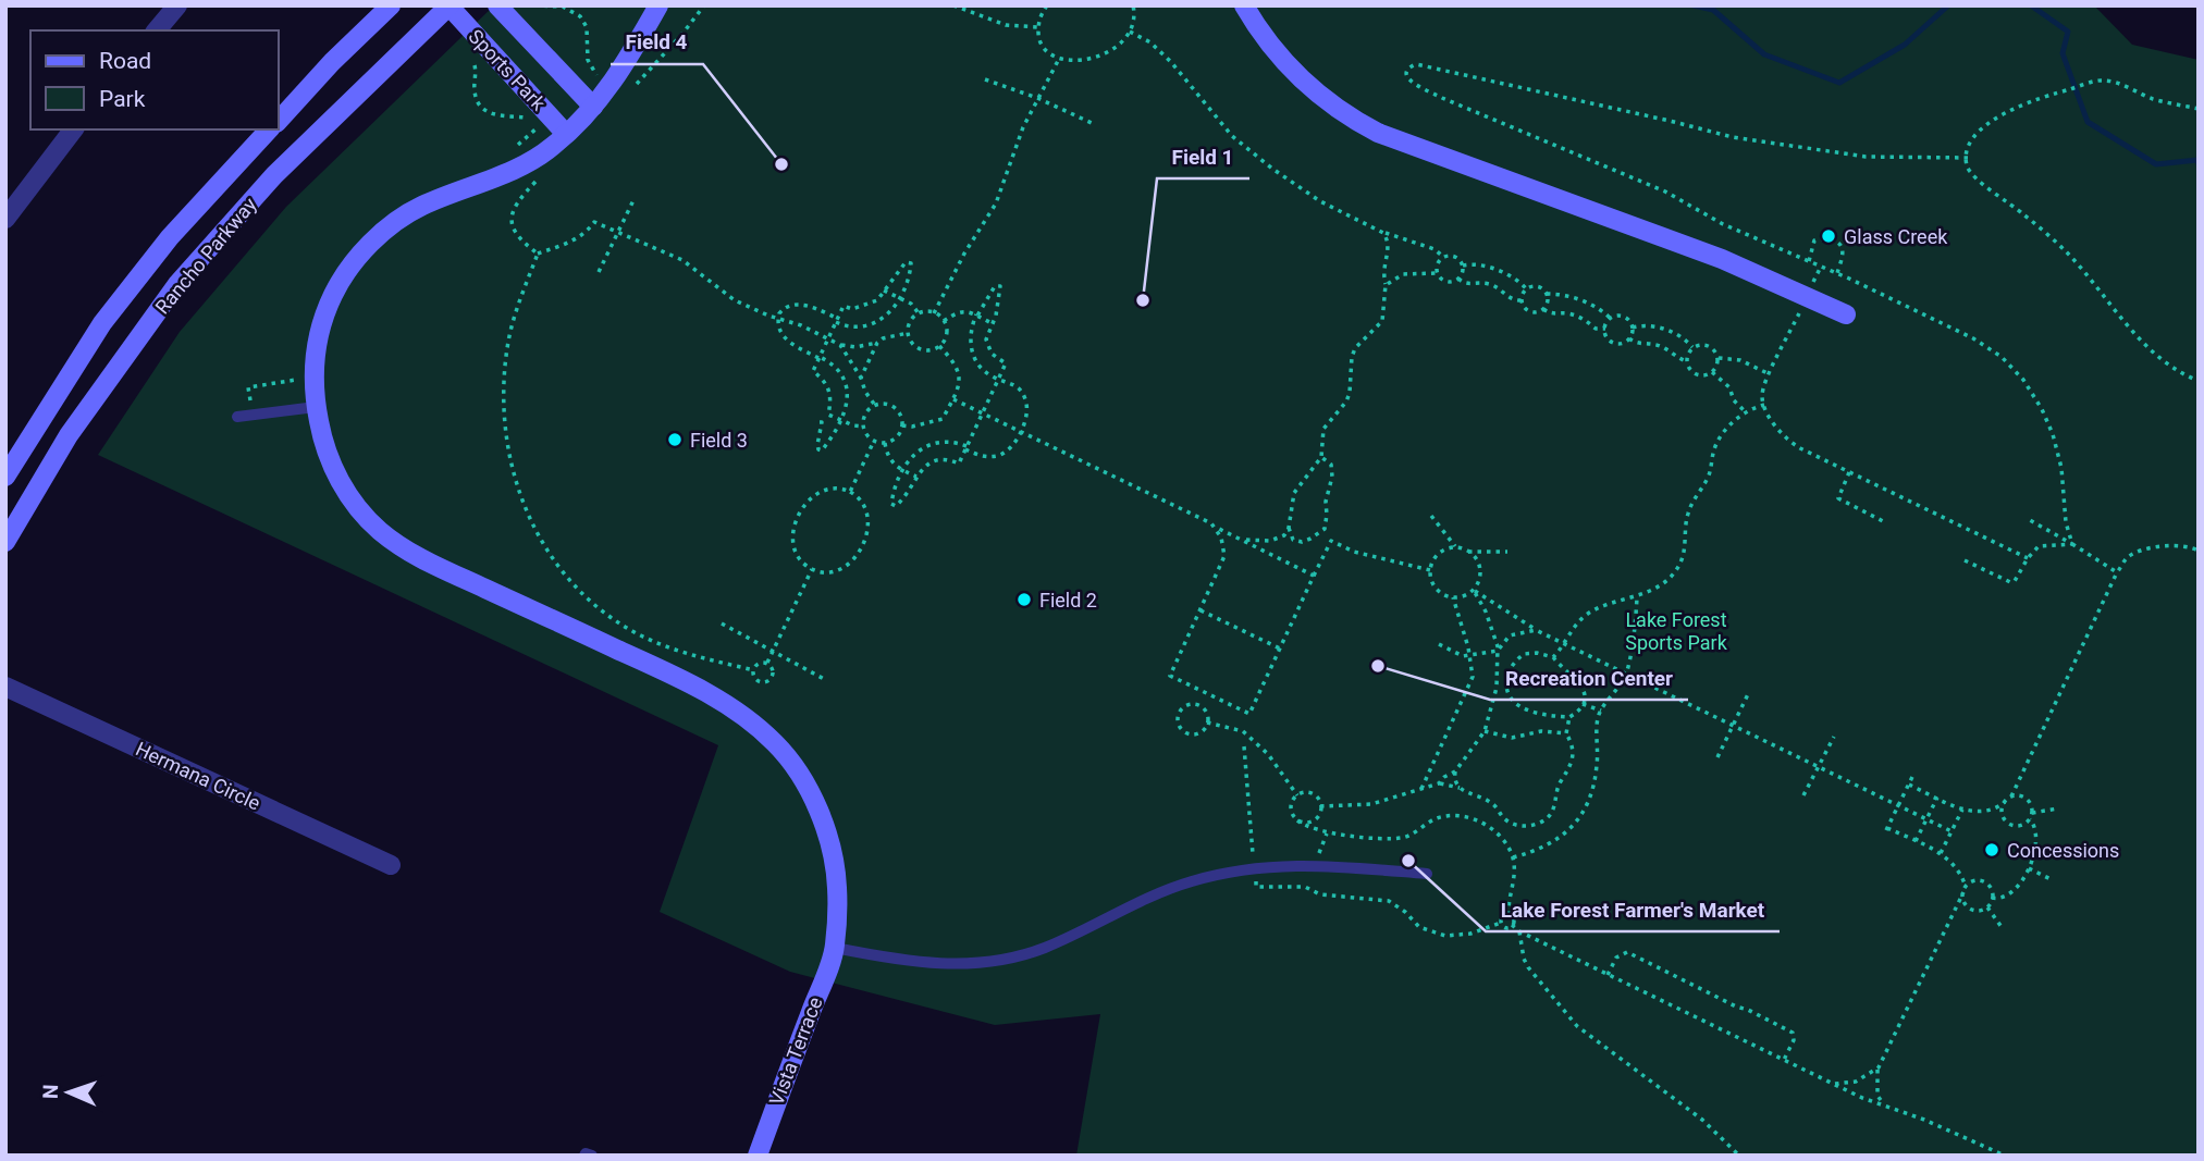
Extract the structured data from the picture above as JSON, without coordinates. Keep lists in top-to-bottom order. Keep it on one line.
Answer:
{"streets":{"street":["Sports Park","Rancho Parkway","Hermana Circle","Vista Terrace"]},"crossings":[["Sports Park","Rancho Parkway"],["Sports Park","Vista Terrace"]],"parks":["Lake Forest Sports Park"],"places":["Field 4","Glass Creek","Field 1","Field 3","Field 2","Recreation Center","Concessions","Lake Forest Farmer's Market"],"legend":["Road","Park"],"north":"left"}
